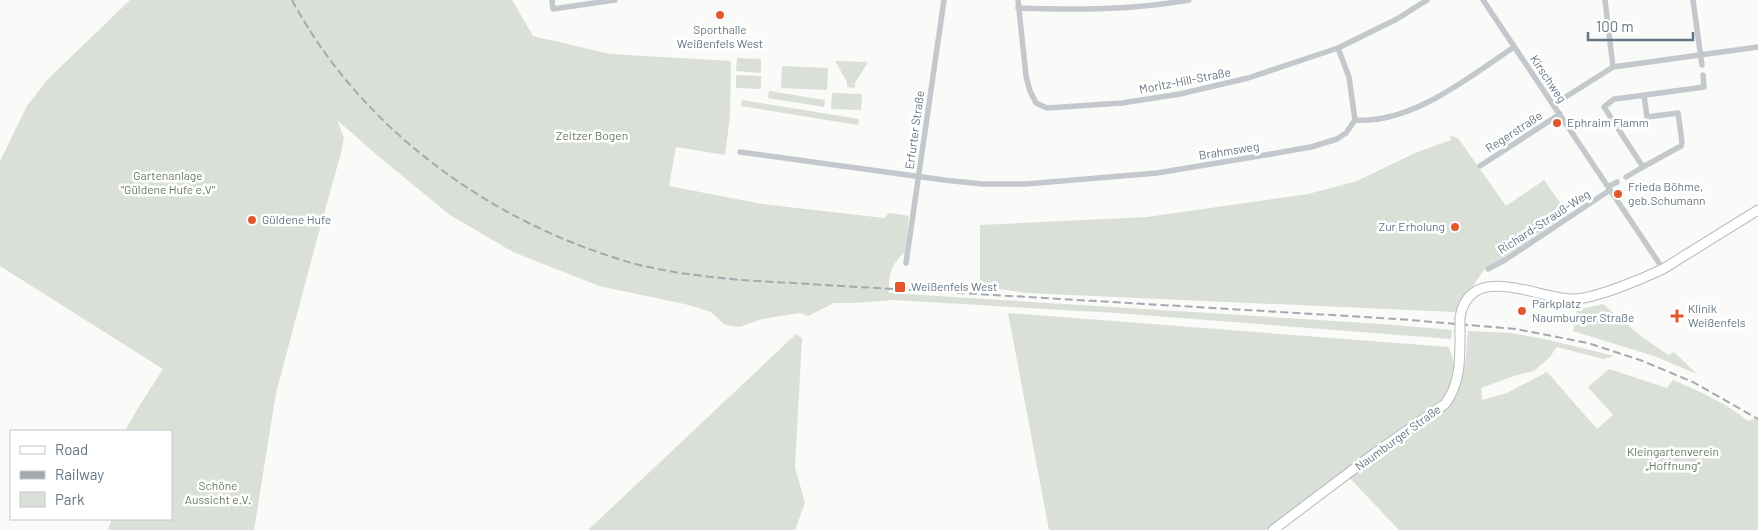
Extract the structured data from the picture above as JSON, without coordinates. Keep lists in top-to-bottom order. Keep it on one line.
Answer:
{"streets":{"main road":["Naumburger Straße"],"street":["Kirschweg","Moritz-Hill-Straße","Erfurter Straße","Regerstraße","Brahmsweg","Richard-Strauß-Weg"]},"crossings":[["Kirschweg","Regerstraße"],["Kirschweg","Richard-Strauß-Weg"],["Kirschweg","Naumburger Straße"],["Erfurter Straße","Brahmsweg"]],"parks":["Zeitzer Bogen","Gartenanlage \"Güldene Hufe e.V\"","Kleingartenverein „Hoffnung“","Schöne Aussicht e.V."],"places":{"other":["Sporthalle Weißenfels West","Ephraim Flamm","Frieda Böhme, geb.Schumann","Güldene Hufe","Zur Erholung","Parkplatz Naumburger Straße"],"transit":["Weißenfels West"],"health":["Klinik Weißenfels"]},"legend":["Road","Railway","Park"],"scale_bar":"100 m"}
